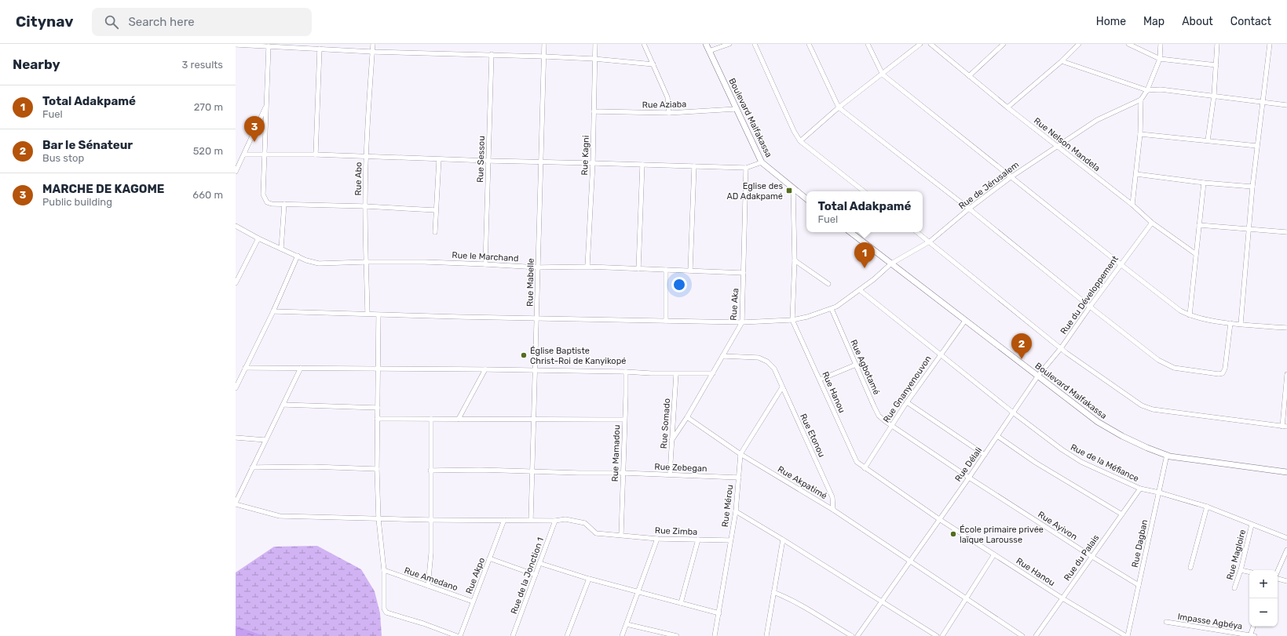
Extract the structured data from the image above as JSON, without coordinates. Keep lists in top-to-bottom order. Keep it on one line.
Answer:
{"streets":{"street":["Rue Aziaba","Boulevard Malfakassa","Rue Nelson Mandela","Rue Kagni","Rue Sessou","Rue Abo","Rue de Jérusalem","Rue le Marchand","Rue Mabelle","Rue du Développement","Rue Aka","Rue Agbotamé","Rue Gnanyenouvon","Rue Hanou","Rue Somado","Rue Etonou","Rue Mamadou","Rue de la Méfiance","Rue Délali","Rue Zebegan","Rue Akpatimé","Rue Mérou","Rue Ayivon","Rue Zimba","Rue Dagban","Rue Magloire","Rue du Palais","Rue Akpo","Rue de la Jonction 1","Rue Amedano","Impasse Agbéya"]},"crossings":[["Rue Aziaba","Boulevard Malfakassa"],["Rue Aziaba","Rue Kagni"],["Boulevard Malfakassa","Rue de Jérusalem"],["Boulevard Malfakassa","Rue du Développement"],["Boulevard Malfakassa","Rue Gnanyenouvon"],["Boulevard Malfakassa","Rue Délali"],["Boulevard Malfakassa","Rue Dagban"],["Rue Nelson Mandela","Rue de Jérusalem"],["Rue Nelson Mandela","Rue du Développement"],["Rue Kagni","Rue le Marchand"],["Rue Sessou","Rue le Marchand"],["Rue Abo","Rue de Jérusalem"],["Rue Abo","Rue le Marchand"],["Rue de Jérusalem","Rue Mabelle"],["Rue de Jérusalem","Rue Aka"],["Rue de Jérusalem","Rue Agbotamé"],["Rue de Jérusalem","Rue Hanou"],["Rue de Jérusalem","Rue de la Méfiance"],["Rue le Marchand","Rue Mabelle"],["Rue le Marchand","Rue Aka"],["Rue Mabelle","Rue Zebegan"],["Rue Mabelle","Rue Zimba"],["Rue du Développement","Rue Délali"],["Rue Aka","Rue Somado"],["Rue Aka","Rue Etonou"],["Rue Aka","Rue Akpatimé"],["Rue Agbotamé","Rue Gnanyenouvon"],["Rue Agbotamé","Rue Délali"],["Rue Agbotamé","Rue Ayivon"],["Rue Gnanyenouvon","Rue Hanou"],["Rue Gnanyenouvon","Rue de la Méfiance"],["Rue Hanou","Rue Délali"],["Rue Hanou","Rue Dagban"],["Rue Hanou","Rue du Palais"],["Rue Somado","Rue Zebegan"],["Rue Etonou","Rue Akpatimé"],["Rue Etonou","Rue Mérou"],["Rue Mamadou","Rue Zebegan"],["Rue Mamadou","Rue Zimba"],["Rue de la Méfiance","Rue Délali"],["Rue de la Méfiance","Rue Dagban"],["Rue de la Méfiance","Rue Magloire"],["Rue de la Méfiance","Rue du Palais"],["Rue Délali","Rue Akpatimé"],["Rue Délali","Rue Ayivon"],["Rue Zebegan","Rue Mérou"],["Rue Akpatimé","Rue Mérou"],["Rue Mérou","Rue Zimba"],["Rue Ayivon","Rue Dagban"],["Rue Ayivon","Rue du Palais"],["Rue Zimba","Rue Akpo"],["Rue Zimba","Rue de la Jonction 1"],["Rue Akpo","Rue Amedano"]],"places":{"transit":["Eglise des AD Adakpamé"],"other":["Église Baptiste Christ-Roi de Kanyikopé","École primaire privée laïque Larousse"]},"page":{"header":"Citynav","search":"Search here","nav":["Home","Map","About","Contact"],"heading":["Nearby","3 results"],"list":[{"mark":"1","name":"Total Adakpamé","note":"Fuel","value":"270 m"},{"mark":"2","name":"Bar le Sénateur","note":"Bus stop","value":"520 m"},{"mark":"3","name":"MARCHE DE KAGOME","note":"Public building","value":"660 m"}],"pins":["3","1","2"],"popup":["Total Adakpamé","Fuel"],"map_buttons":["+","−"]}}
